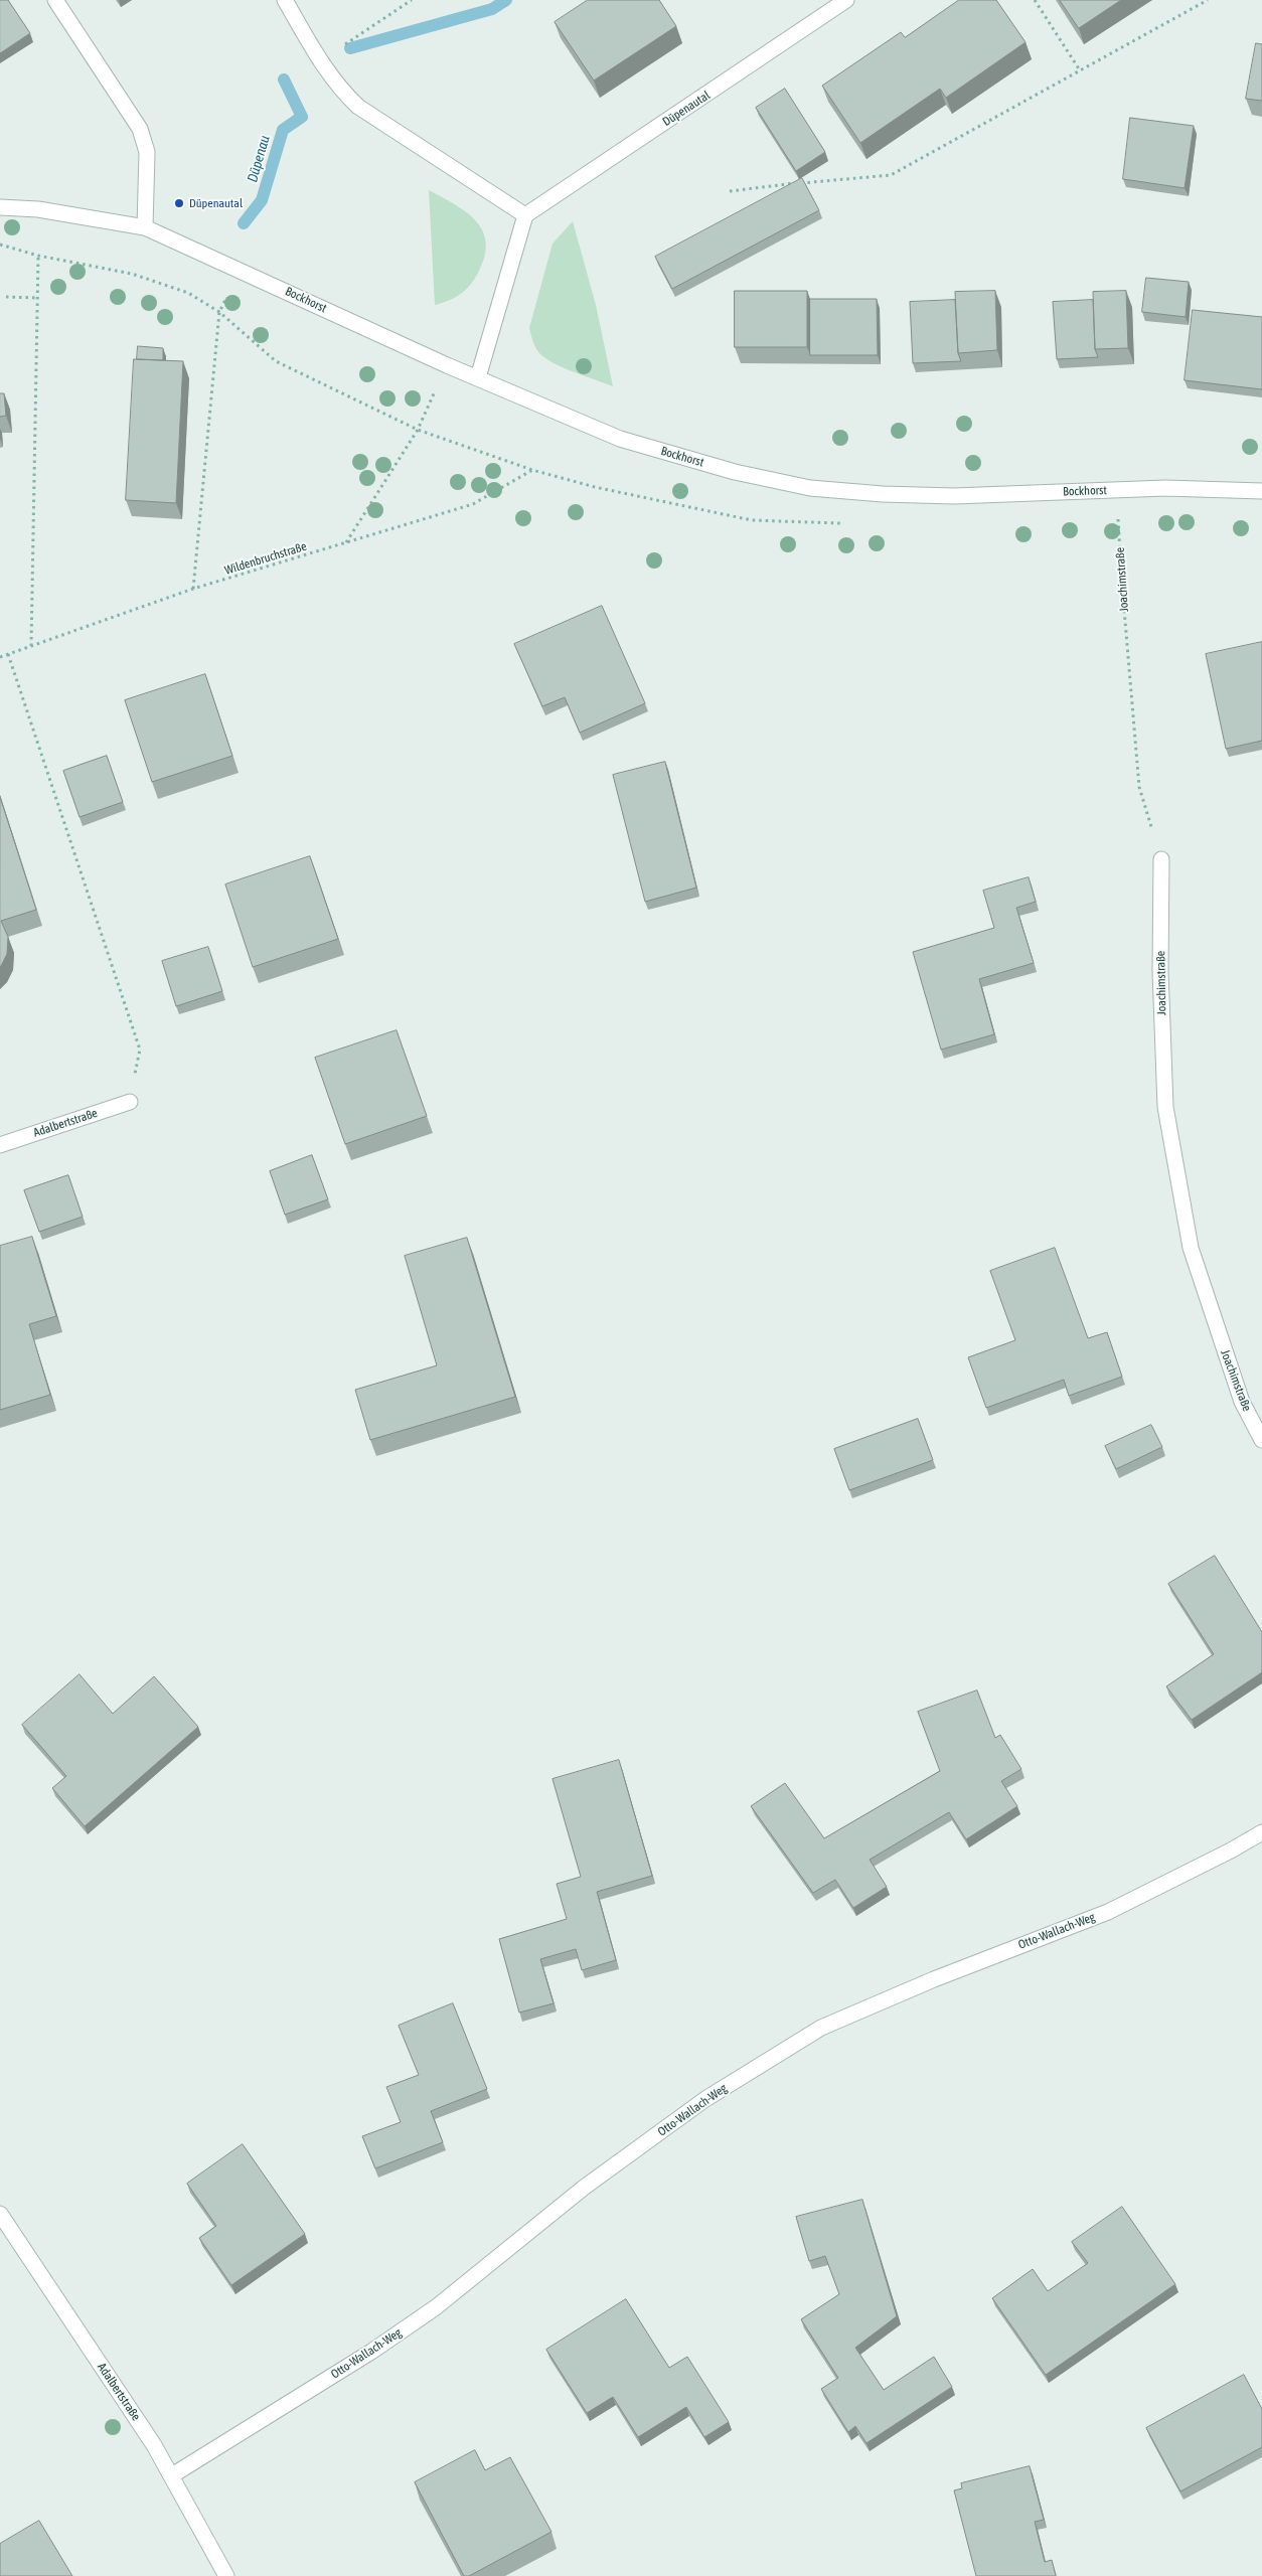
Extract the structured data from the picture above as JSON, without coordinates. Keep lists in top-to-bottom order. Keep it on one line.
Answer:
{"streets":{"street":["Düpenautal","Bockhorst","Joachimstraße","Adalbertstraße","Otto-Wallach-Weg"],"path":["Wildenbruchstraße"]},"crossings":[["Adalbertstraße","Otto-Wallach-Weg"]],"water":["Düpenau"],"places":["Düpenautal"]}
